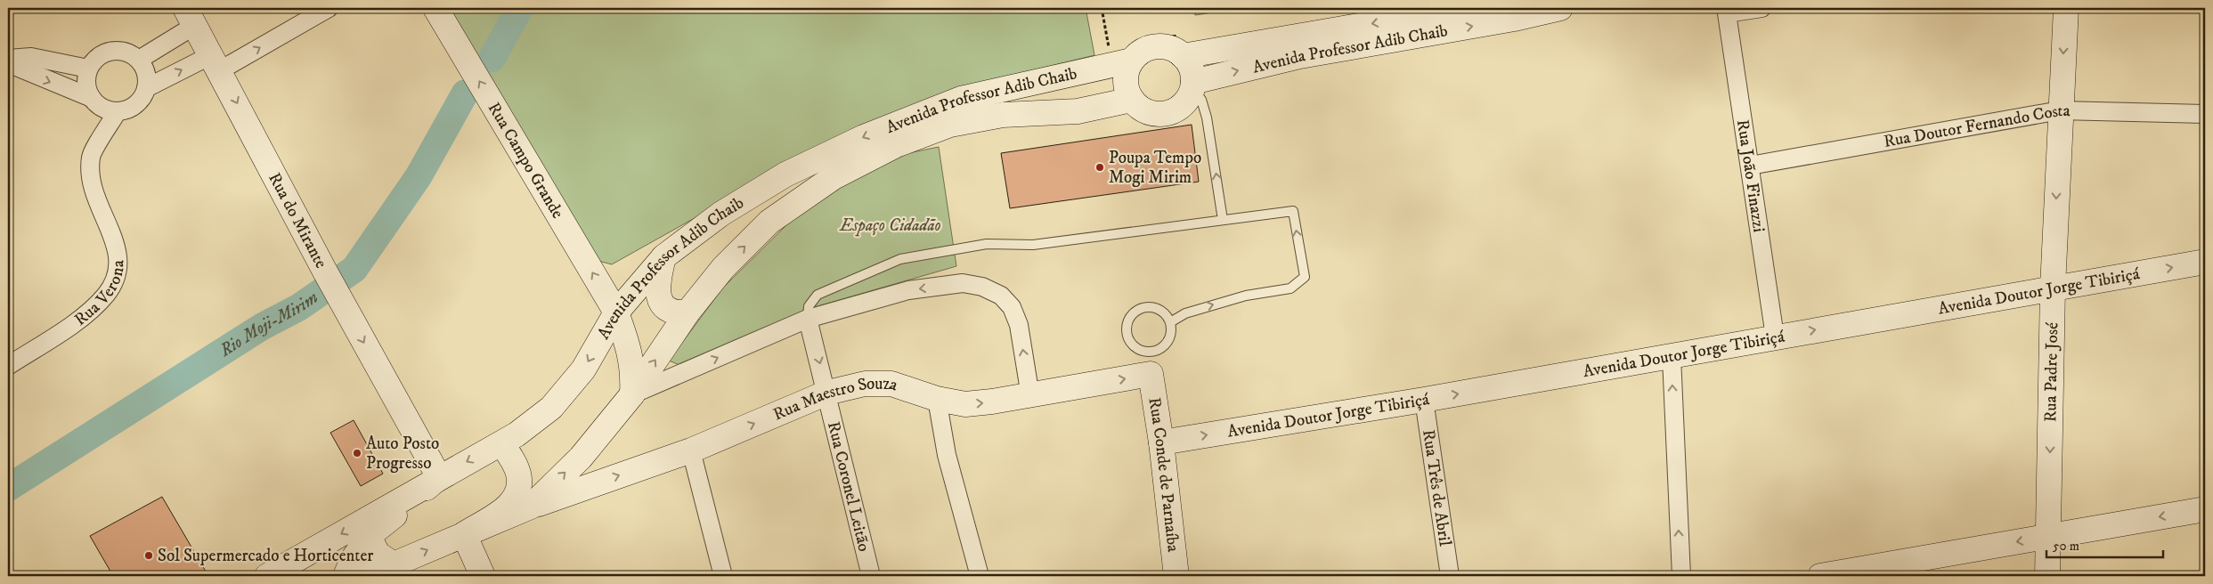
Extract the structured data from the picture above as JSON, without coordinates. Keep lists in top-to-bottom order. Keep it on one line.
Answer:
{"streets":{"street":["Avenida Professor Adib Chaib","Rua Doutor Fernando Costa","Rua Campo Grande","Rua João Finazzi","Rua do Mirante","Rua Verona","Avenida Doutor Jorge Tibiriçá","Rua Padre José","Rua Maestro Souza","Rua Conde de Parnaíba","Rua Coronel Leitão","Rua Três de Abril"]},"crossings":[["Avenida Professor Adib Chaib","Rua Campo Grande"],["Avenida Professor Adib Chaib","Rua do Mirante"],["Avenida Professor Adib Chaib","Rua Maestro Souza"],["Rua Doutor Fernando Costa","Rua João Finazzi"],["Rua Doutor Fernando Costa","Rua Padre José"],["Rua João Finazzi","Avenida Doutor Jorge Tibiriçá"],["Avenida Doutor Jorge Tibiriçá","Rua Padre José"],["Avenida Doutor Jorge Tibiriçá","Rua Conde de Parnaíba"],["Avenida Doutor Jorge Tibiriçá","Rua Três de Abril"],["Rua Maestro Souza","Rua Conde de Parnaíba"],["Rua Maestro Souza","Rua Coronel Leitão"]],"one_way":["Rua Campo Grande","Rua do Mirante","Avenida Doutor Jorge Tibiriçá","Rua Padre José"],"water":["Rio Moji-Mirim"],"parks":["Espaço Cidadão"],"places":["Poupa Tempo Mogi Mirim","Auto Posto Progresso","Sol Supermercado e Horticenter"],"scale_bar":"50 m"}
